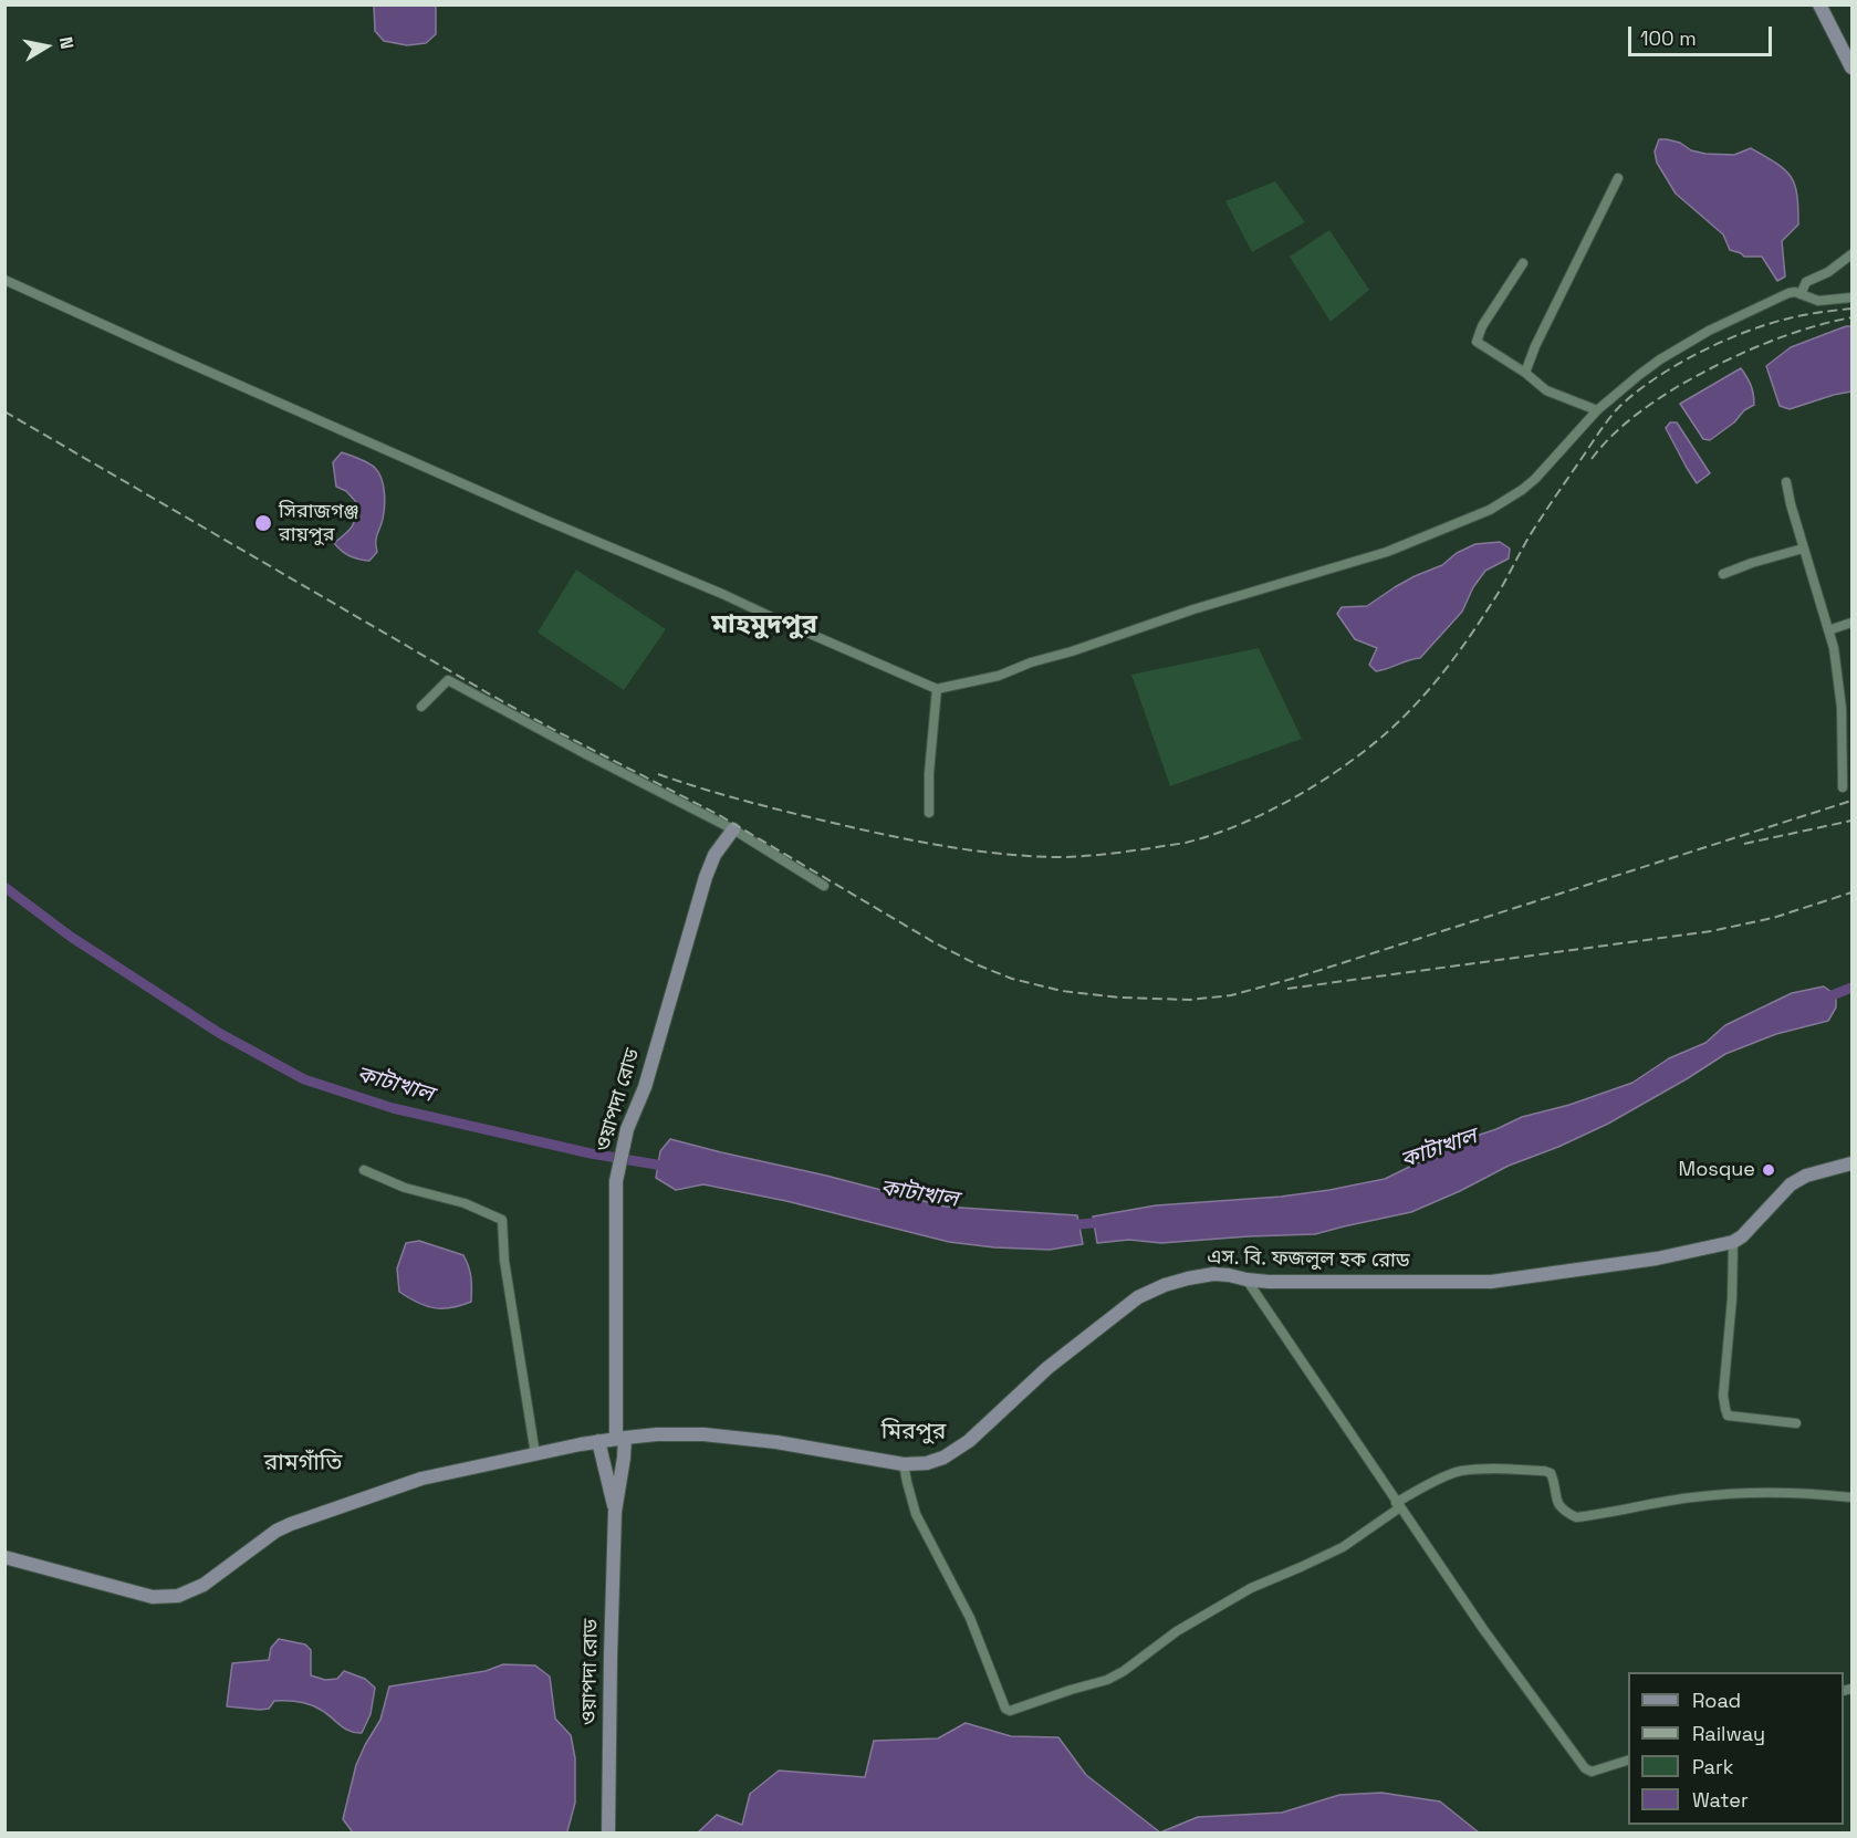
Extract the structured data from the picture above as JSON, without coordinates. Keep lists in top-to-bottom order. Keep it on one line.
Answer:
{"streets":{"main road":["ওয়াপদা রোড","এস. বি. ফজলুল হক রোড"]},"crossings":[["ওয়াপদা রোড","এস. বি. ফজলুল হক রোড"]],"districts":["মাহমুদপুর","মিরপুর","রামগাঁতি"],"water":["কাটাখাল"],"places":["সিরাজগঞ্জ রায়পুর","Mosque"],"legend":["Road","Railway","Park","Water"],"scale_bar":"100 m","north":"right"}
